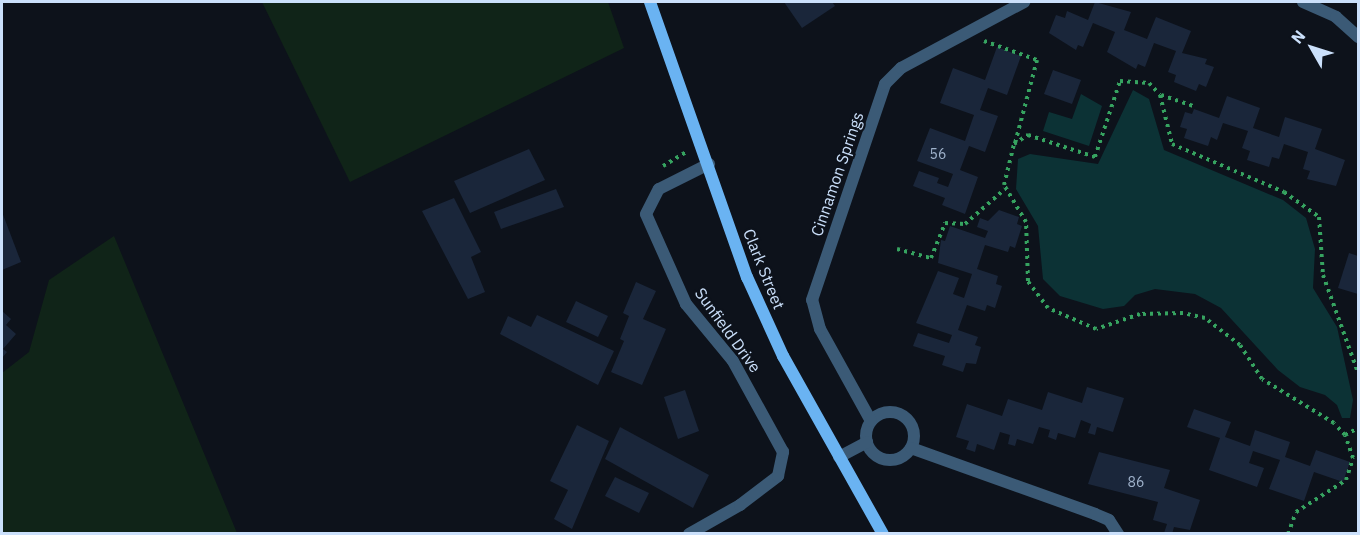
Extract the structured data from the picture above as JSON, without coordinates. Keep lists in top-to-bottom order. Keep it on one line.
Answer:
{"streets":{"main road":["Clark Street"],"street":["Cinnamon Springs","Sunfield Drive"]},"crossings":[["Clark Street","Sunfield Drive"]],"house_numbers":["56","86"],"north":"top left"}
